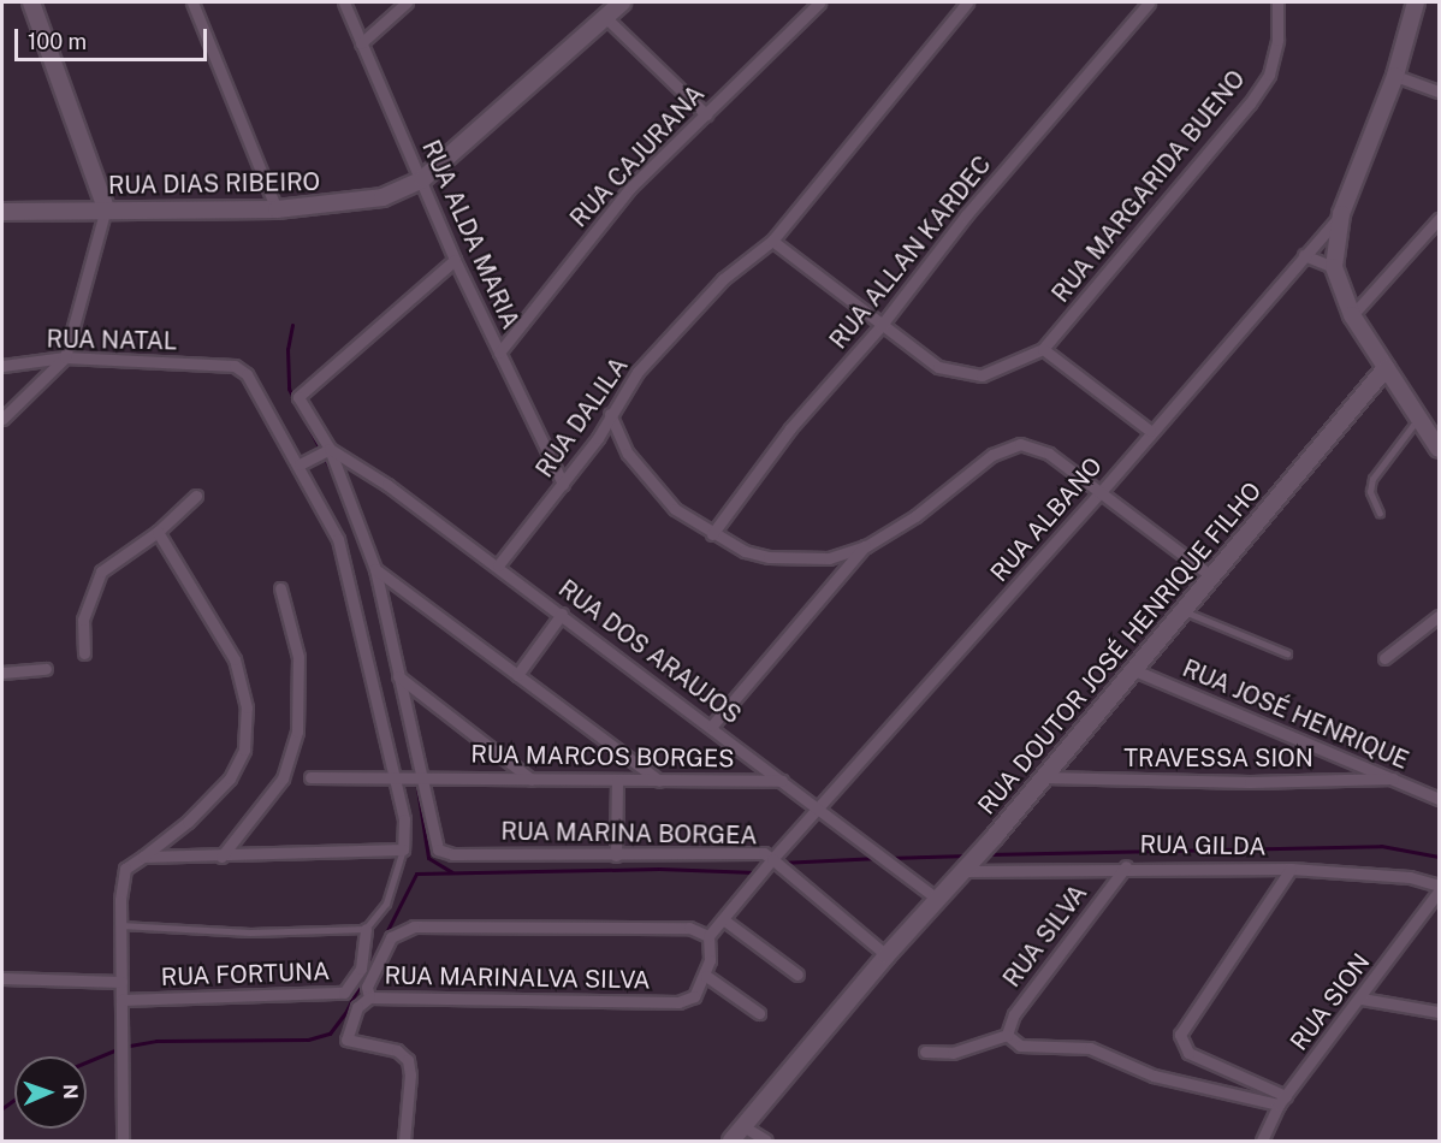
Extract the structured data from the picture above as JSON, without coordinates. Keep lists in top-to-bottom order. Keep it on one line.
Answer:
{"streets":{"street":["RUA CAJURANA","RUA DIAS RIBEIRO","RUA MARGARIDA BUENO","RUA ALDA MARIA","RUA ALLAN KARDEC","RUA NATAL","RUA DALILA","RUA ALBANO","RUA DOUTOR JOSÉ HENRIQUE FILHO","RUA DOS ARAUJOS","RUA JOSÉ HENRIQUE","RUA MARCOS BORGES","TRAVESSA SION","RUA MARINA BORGEA","RUA GILDA","RUA SILVA","RUA FORTUNA","RUA MARINALVA SILVA","RUA SION"]},"crossings":[["RUA CAJURANA","RUA ALDA MARIA"],["RUA DIAS RIBEIRO","RUA ALDA MARIA"],["RUA ALDA MARIA","RUA DALILA"],["RUA DALILA","RUA DOS ARAUJOS"],["RUA ALBANO","RUA DOS ARAUJOS"],["RUA ALBANO","RUA MARINA BORGEA"],["RUA DOUTOR JOSÉ HENRIQUE FILHO","RUA DOS ARAUJOS"],["RUA DOUTOR JOSÉ HENRIQUE FILHO","RUA JOSÉ HENRIQUE"],["RUA DOUTOR JOSÉ HENRIQUE FILHO","TRAVESSA SION"],["RUA DOUTOR JOSÉ HENRIQUE FILHO","RUA GILDA"],["RUA DOS ARAUJOS","RUA MARCOS BORGES"],["RUA DOS ARAUJOS","RUA MARINA BORGEA"],["RUA JOSÉ HENRIQUE","TRAVESSA SION"],["RUA MARCOS BORGES","RUA MARINA BORGEA"],["RUA GILDA","RUA SILVA"]],"scale_bar":"100 m","north":"right"}
